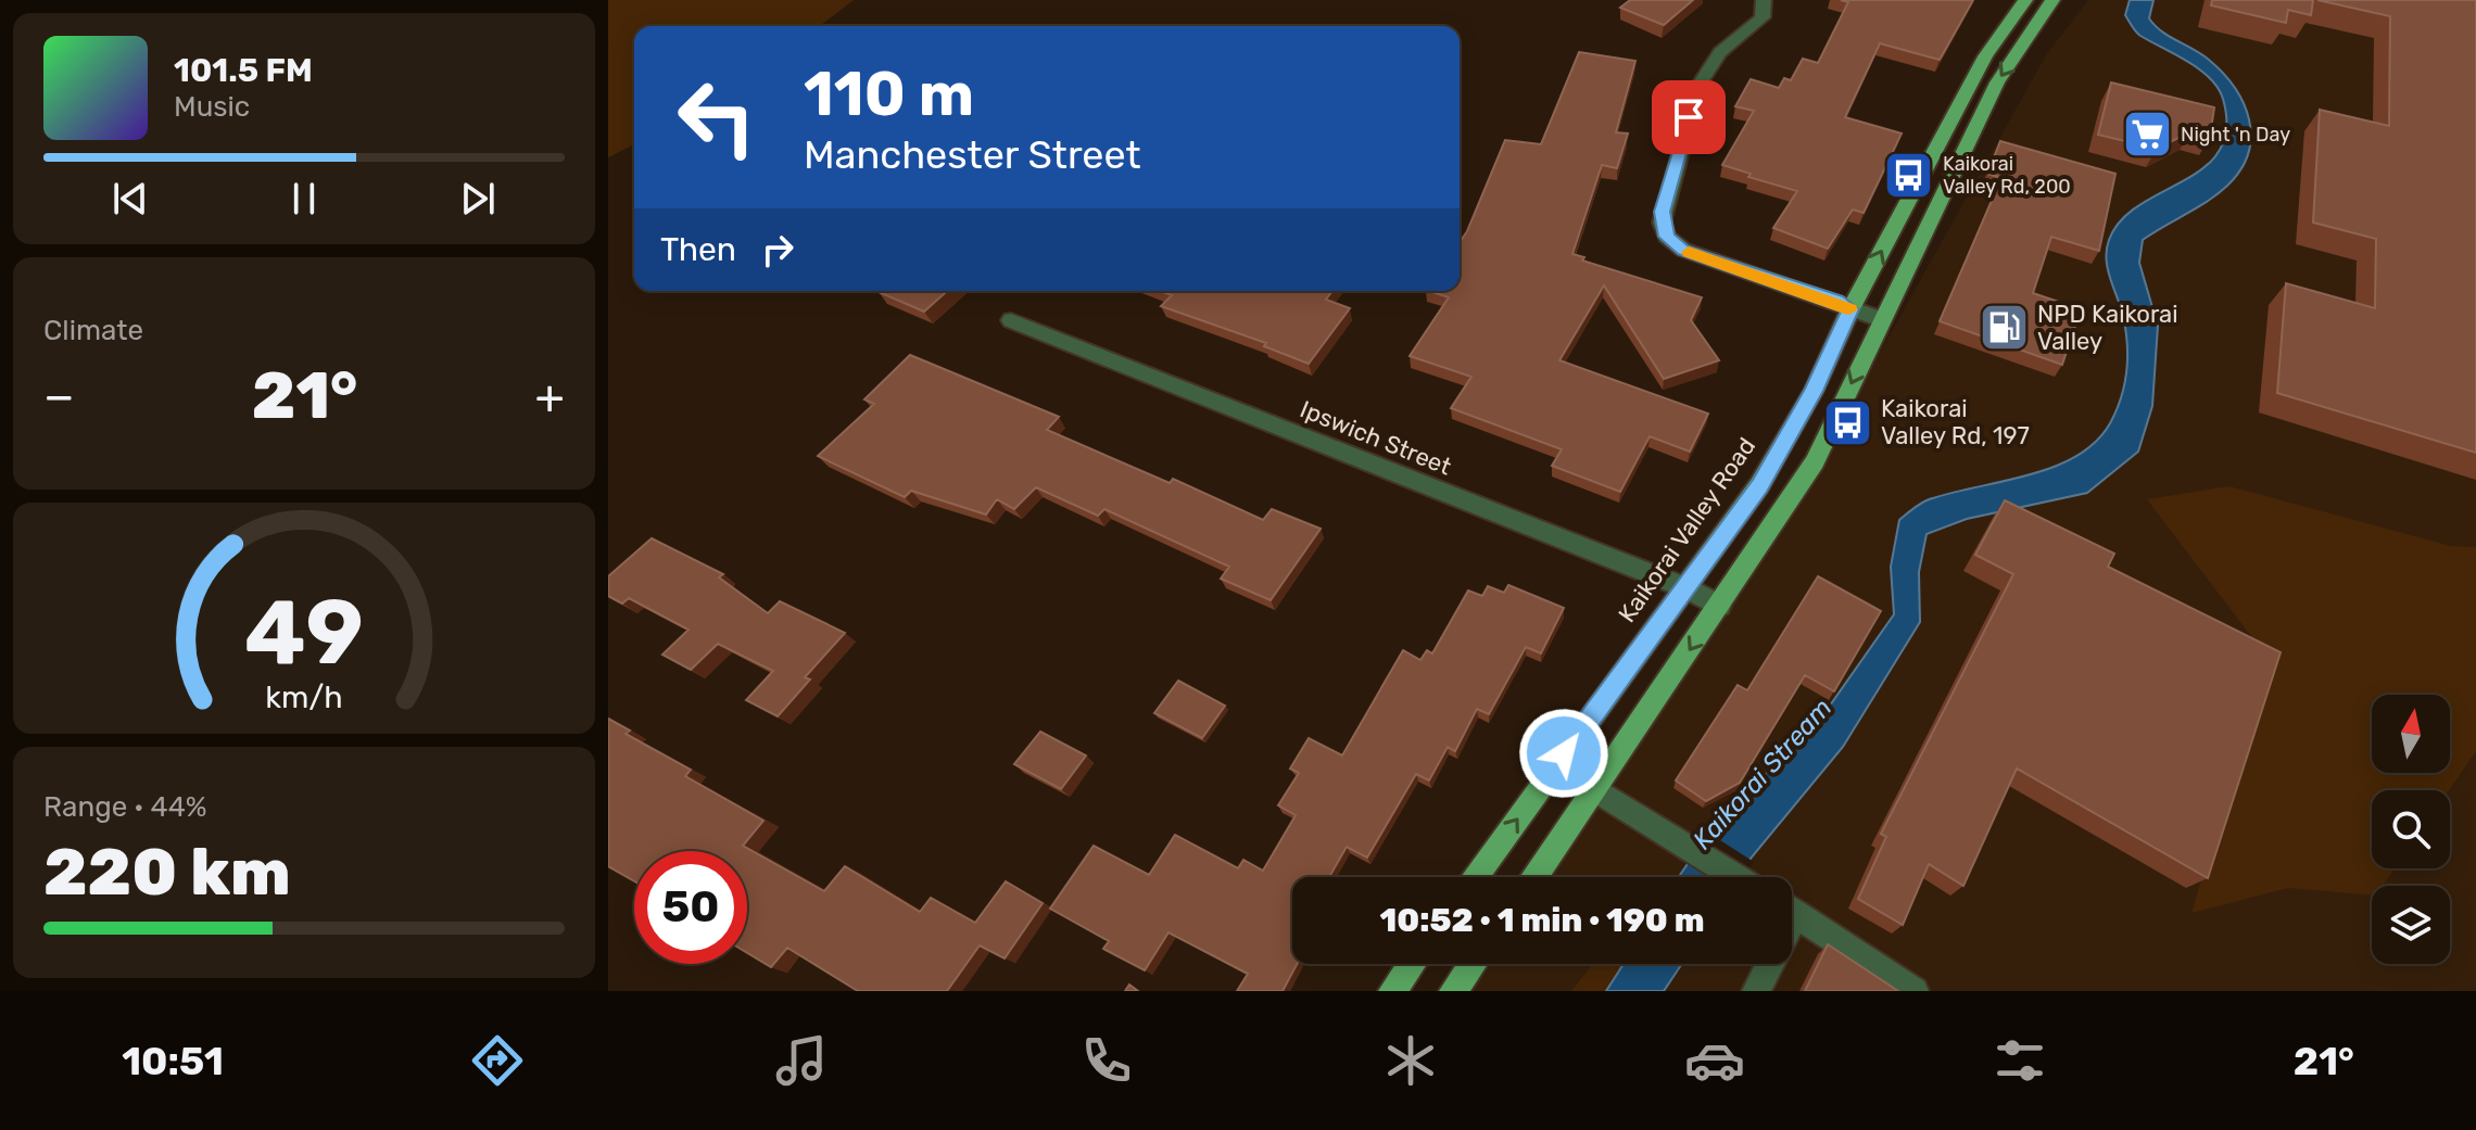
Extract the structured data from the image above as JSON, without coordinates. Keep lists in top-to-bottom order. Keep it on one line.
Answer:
{"streets":{"main road":["Kaikorai Valley Road"],"street":["Ipswich Street"]},"crossings":[["Ipswich Street","Kaikorai Valley Road"]],"water":["Kaikorai Stream"],"places":{"supermarket":["Night 'n Day"],"bus stop":["Kaikorai Valley Rd, 200","Kaikorai Valley Rd, 197"],"fuel station":["NPD Kaikorai Valley"]},"north":"top","page":{"turn":["110 m","Manchester Street"],"song":["101.5 FM","Music"],"then":"Then","tile":["Climate",["Range · 44%","220 km"]],"heat":["−","21°","+"],"limit":"50","trip":"10:52 · 1 min · 190 m","tabs":["10:51","21°"],"gauge":["49","km/h"]}}
